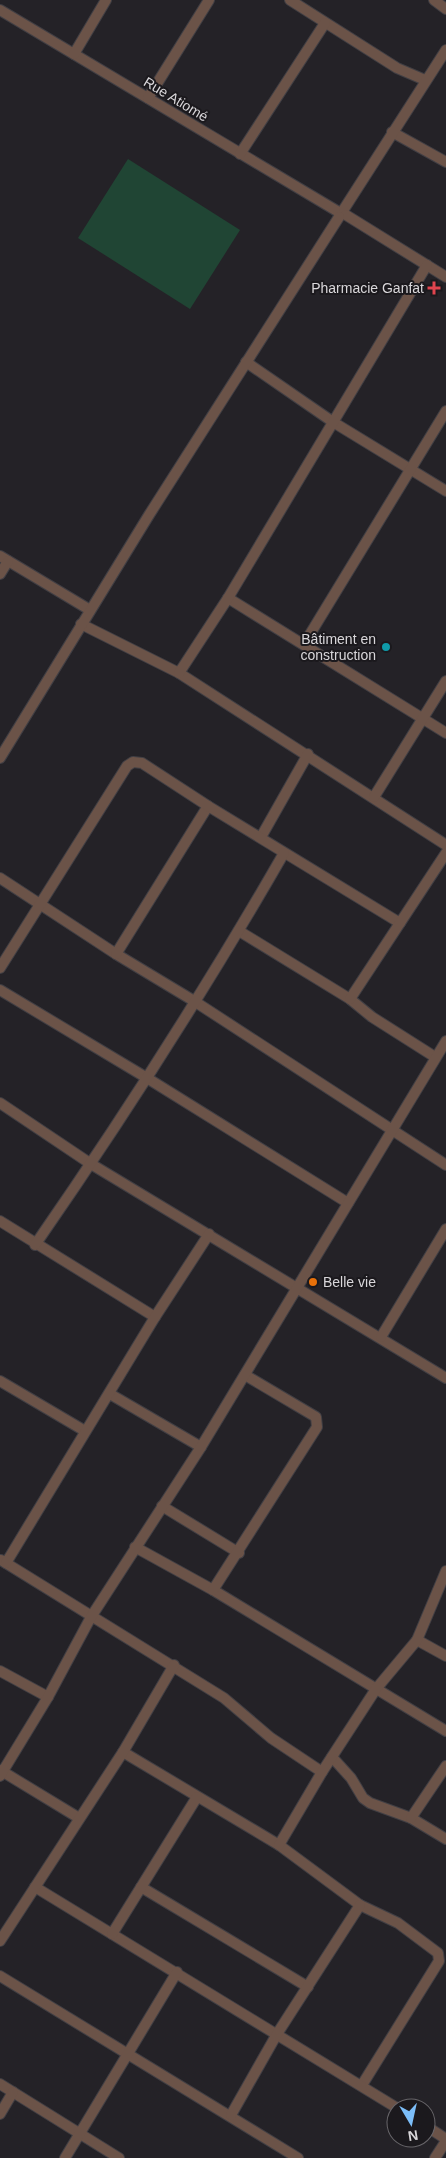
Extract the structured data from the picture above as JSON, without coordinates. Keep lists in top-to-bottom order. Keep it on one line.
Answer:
{"streets":{"street":["Rue Atiomé"]},"places":{"health":["Pharmacie Ganfat"],"other":["Bâtiment en construction","Belle vie"]},"north":"bottom"}
